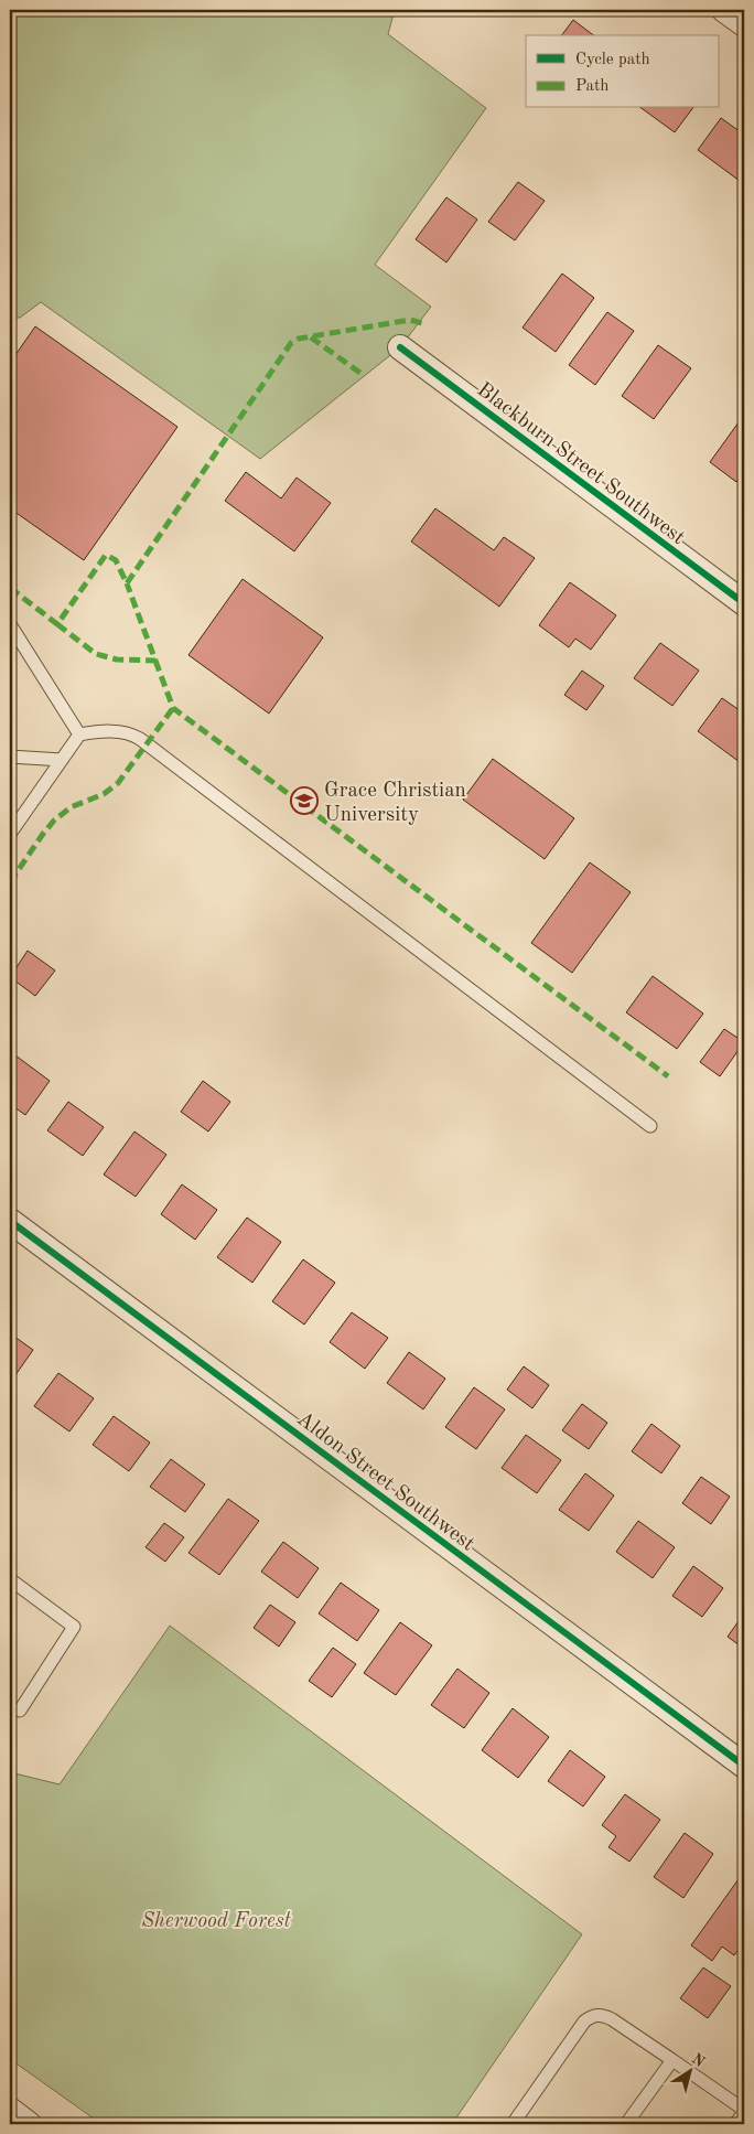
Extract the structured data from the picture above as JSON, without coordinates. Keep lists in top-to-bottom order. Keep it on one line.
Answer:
{"streets":{"street":["Blackburn Street Southwest","Aldon Street Southwest"]},"parks":["Sherwood Forest"],"places":{"school or university":["Grace Christian University"]},"legend":["Cycle path","Path"],"north":"top right"}
